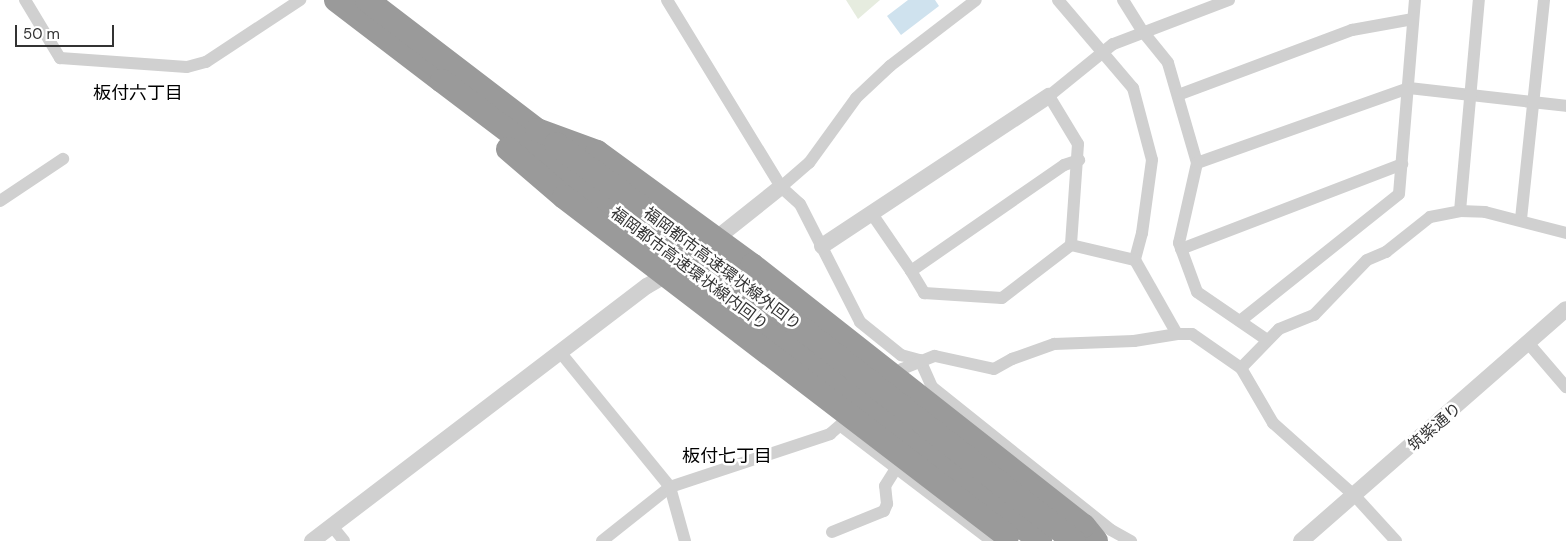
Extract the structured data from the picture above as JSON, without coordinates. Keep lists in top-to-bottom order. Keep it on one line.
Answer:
{"streets":{"highway":["福岡都市高速環状線内回り","福岡都市高速環状線外回り"],"street":["筑紫通り"]},"districts":["板付六丁目","板付七丁目"],"scale_bar":"50 m"}
